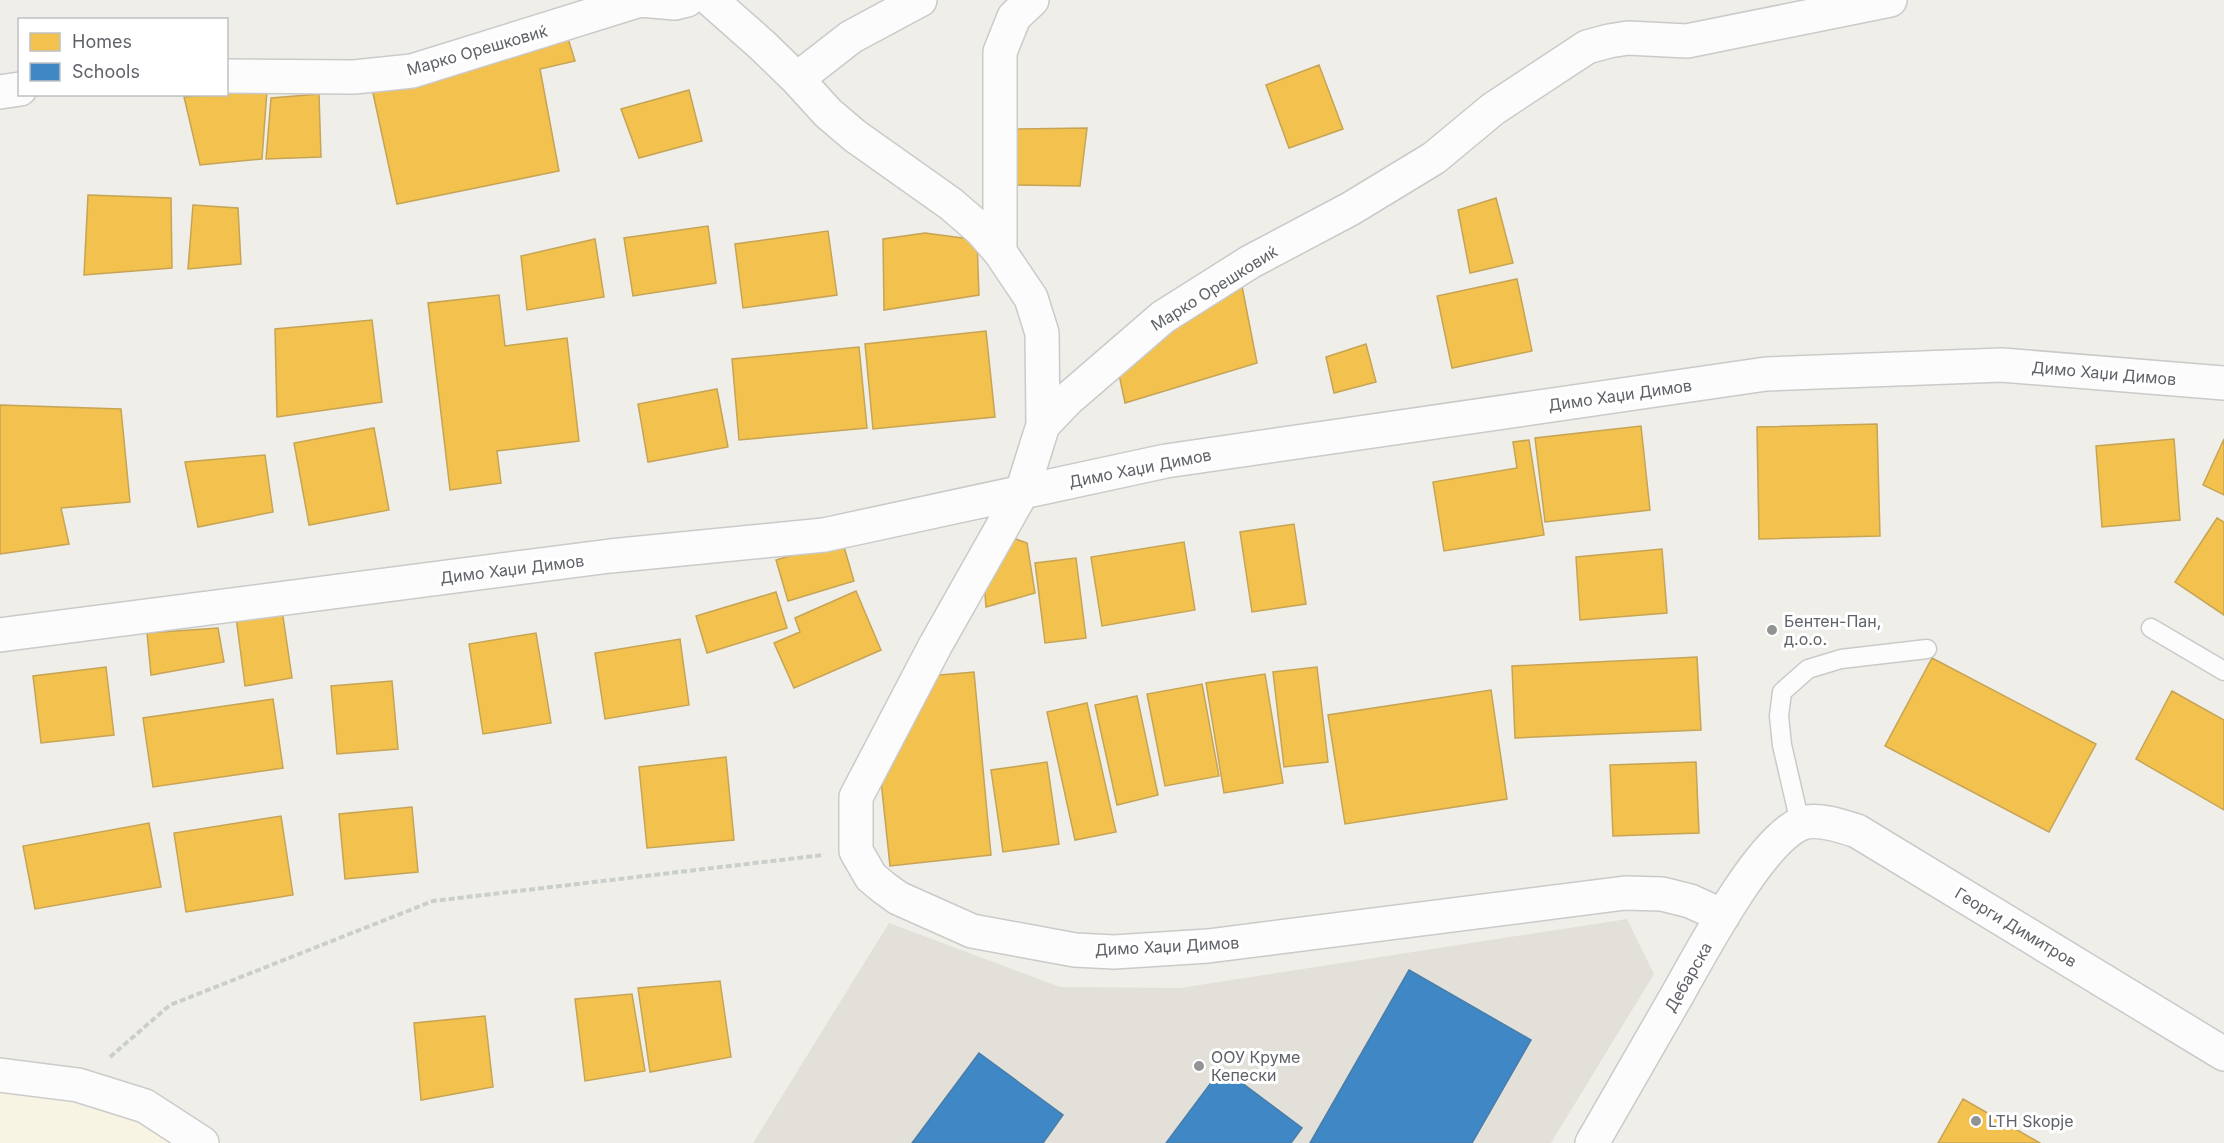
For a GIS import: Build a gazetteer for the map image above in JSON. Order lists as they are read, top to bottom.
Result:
{
  "streets": {
    "street": [
      "Марко Орешковиќ",
      "Димо Хаџи Димов",
      "Георги Димитров",
      "Дебарска"
    ]
  },
  "crossings": [
    ["Димо Хаџи Димов", "Дебарска"],
    ["Георги Димитров", "Дебарска"]
  ],
  "places": ["Бентен-Пан, д.о.о.", "ООУ Круме Кепески", "LTH Skopje"],
  "legend": ["Homes", "Schools"]
}
